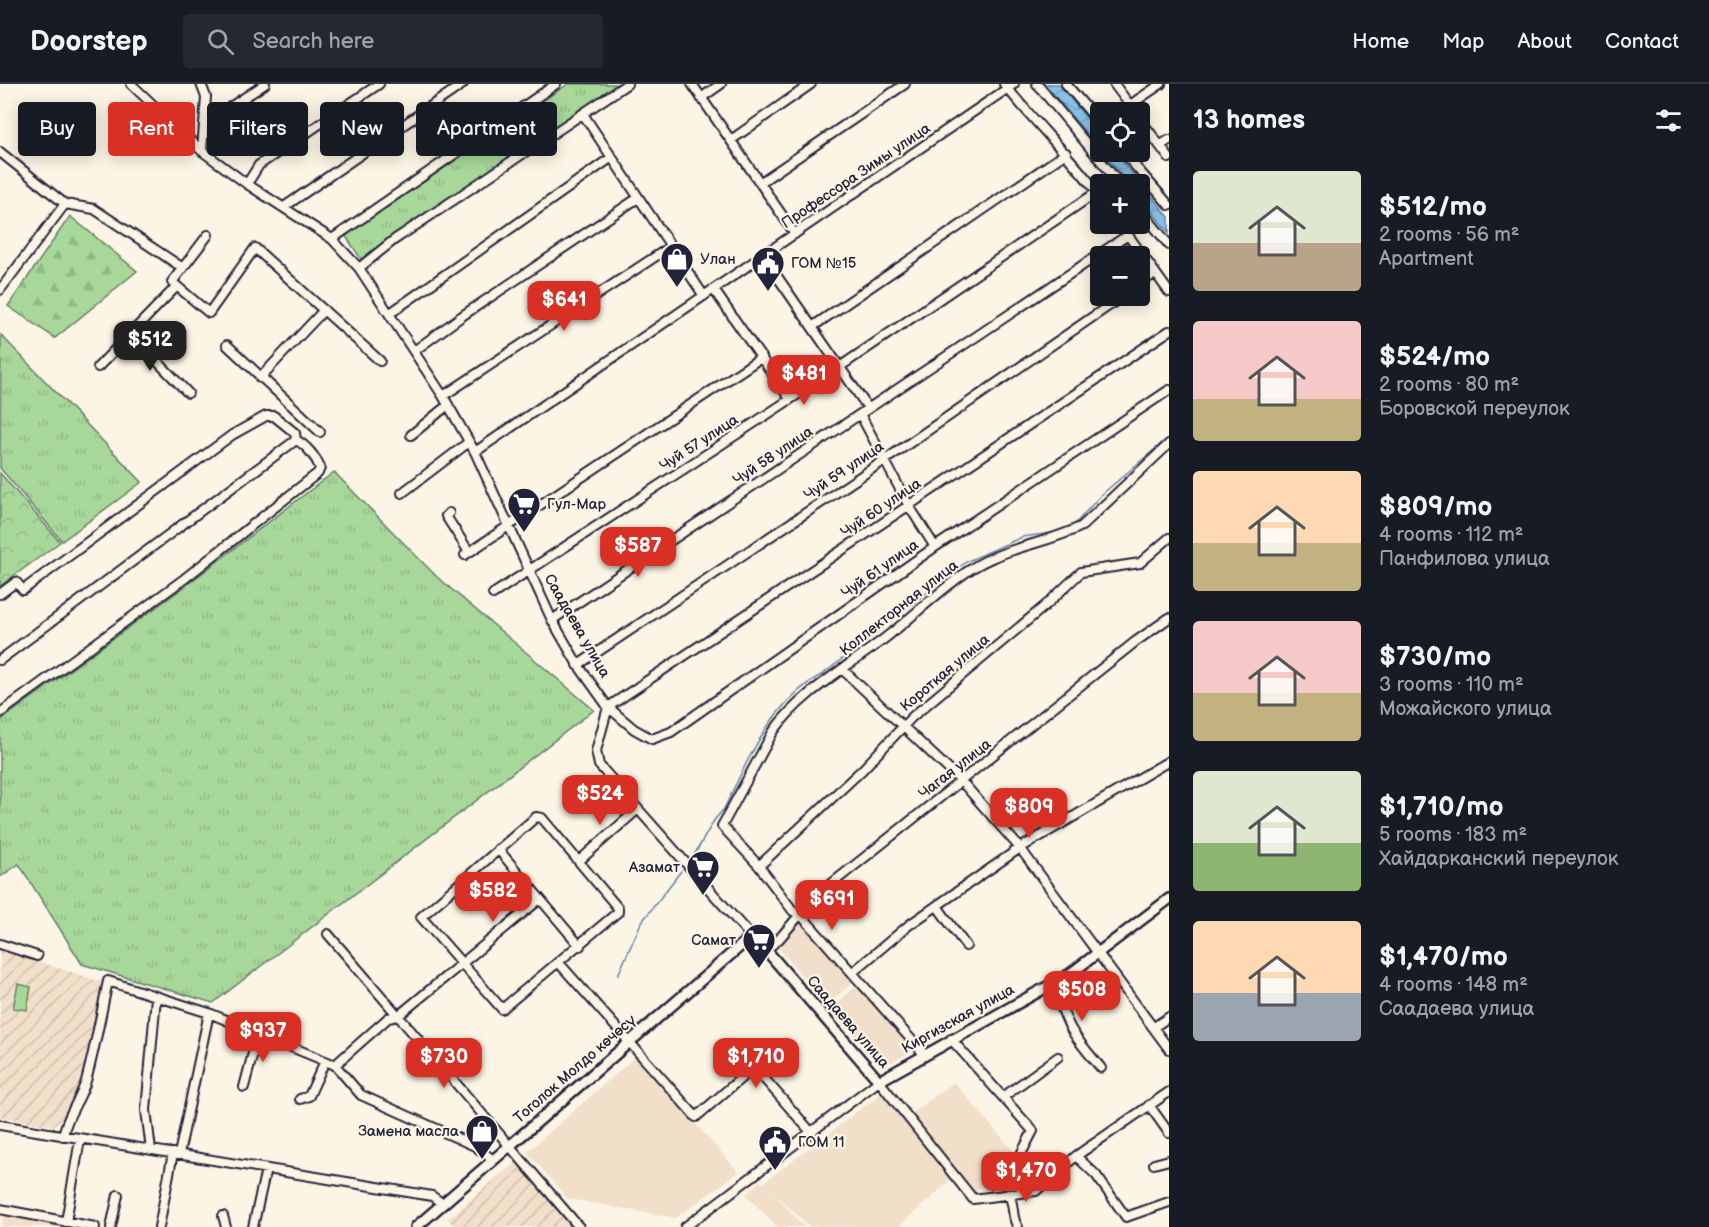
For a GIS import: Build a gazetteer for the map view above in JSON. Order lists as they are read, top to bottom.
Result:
{
  "streets": {
    "main road": ["Саадаева улица", "Киргизская улица", "Тоголок Молдо көчөсү"],
    "street": [
      "Профессора Зимы улица",
      "Чуй 57 улица",
      "Чуй 58 улица",
      "Чуй 59 улица",
      "Чуй 60 улица",
      "Чуй 61 улица",
      "Коллекторная улица",
      "Короткая улица",
      "Чагая улица"
    ]
  },
  "crossings": [
    ["Профессора Зимы улица", "Саадаева улица"],
    ["Чуй 57 улица", "Саадаева улица"],
    ["Чуй 58 улица", "Саадаева улица"],
    ["Чуй 59 улица", "Саадаева улица"],
    ["Чуй 60 улица", "Чуй 61 улица"],
    ["Чуй 60 улица", "Саадаева улица"],
    ["Чуй 61 улица", "Саадаева улица"],
    ["Коллекторная улица", "Короткая улица"],
    ["Саадаева улица", "Чагая улица"],
    ["Саадаева улица", "Киргизская улица"],
    ["Саадаева улица", "Тоголок Молдо көчөсү"]
  ],
  "places": {
    "shop": ["Улан", "Замена масла"],
    "public building": ["ГОМ №15", "ГОМ 11"],
    "supermarket": ["Гул-Мар", "Азамат", "Самат"]
  },
  "page": {
    "header": "Doorstep",
    "search": "Search here",
    "nav": [
      "Home",
      "Map",
      "About",
      "Contact"
    ],
    "heading": "13 homes",
    "map_buttons": ["+", "−"],
    "chip": [
      "Buy",
      "Rent",
      "Filters",
      "New",
      "Apartment"
    ],
    "list": [
      {
        "name": "$512/mo",
        "note": "2 rooms · 56 m² · Apartment"
      },
      {
        "name": "$524/mo",
        "note": "2 rooms · 80 m² · Боровской переулок"
      },
      {
        "name": "$809/mo",
        "note": "4 rooms · 112 m² · Панфилова улица"
      },
      {
        "name": "$730/mo",
        "note": "3 rooms · 110 m² · Можайского улица"
      },
      {
        "name": "$1,710/mo",
        "note": "5 rooms · 183 m² · Хайдарканский переулок"
      },
      {
        "name": "$1,470/mo",
        "note": "4 rooms · 148 m² · Саадаева улица"
      }
    ],
    "price": [
      "$641",
      "$512",
      "$481",
      "$587",
      "$524",
      "$809",
      "$582",
      "$691",
      "$508",
      "$937",
      "$730",
      "$1,710",
      "$1,470"
    ]
  }
}
